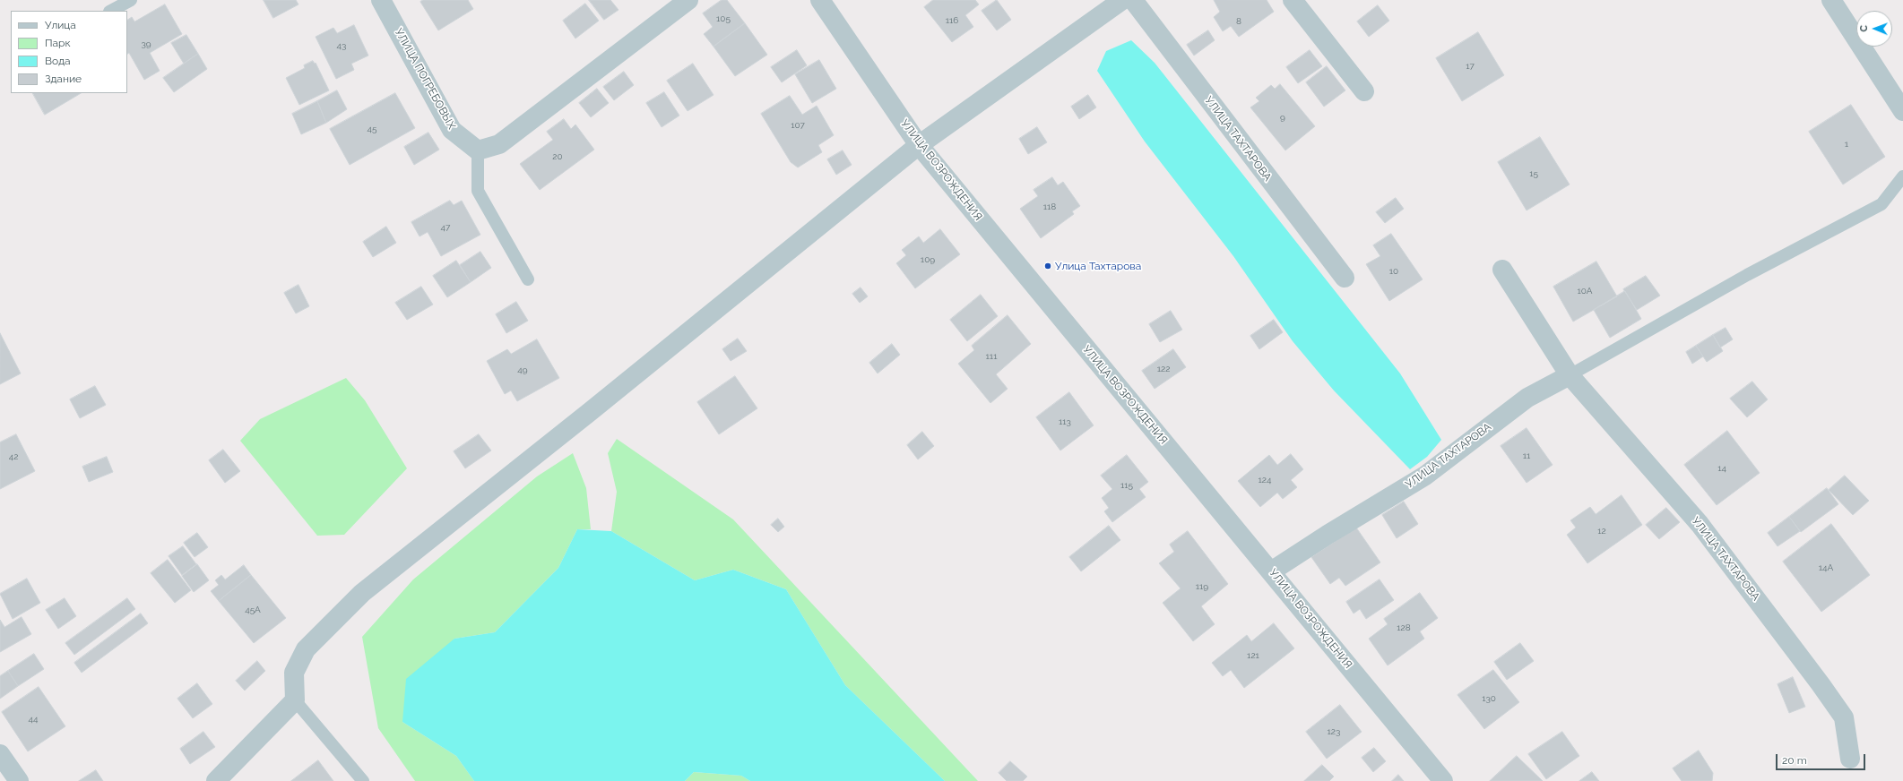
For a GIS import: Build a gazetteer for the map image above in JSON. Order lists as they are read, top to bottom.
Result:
{
  "streets": {
    "street": ["УЛИЦА ПОГРЕБОВЫХ", "УЛИЦА ТАХТАРОВА", "УЛИЦА ВОЗРОЖДЕНИЯ"]
  },
  "crossings": [
    ["УЛИЦА ТАХТАРОВА", "УЛИЦА ВОЗРОЖДЕНИЯ"]
  ],
  "places": ["Улица Тахтарова"],
  "house_numbers": [
    "105",
    "116",
    "8",
    "39",
    "43",
    "17",
    "9",
    "107",
    "45",
    "1",
    "20",
    "15",
    "118",
    "47",
    "109",
    "10",
    "10А",
    "111",
    "122",
    "49",
    "113",
    "11",
    "42",
    "14",
    "124",
    "115",
    "12",
    "14А",
    "119",
    "45А",
    "128",
    "121",
    "130",
    "44",
    "123"
  ],
  "legend": [
    "Улица",
    "Парк",
    "Вода",
    "Здание"
  ],
  "scale_bar": "20 m",
  "north": "left"
}
